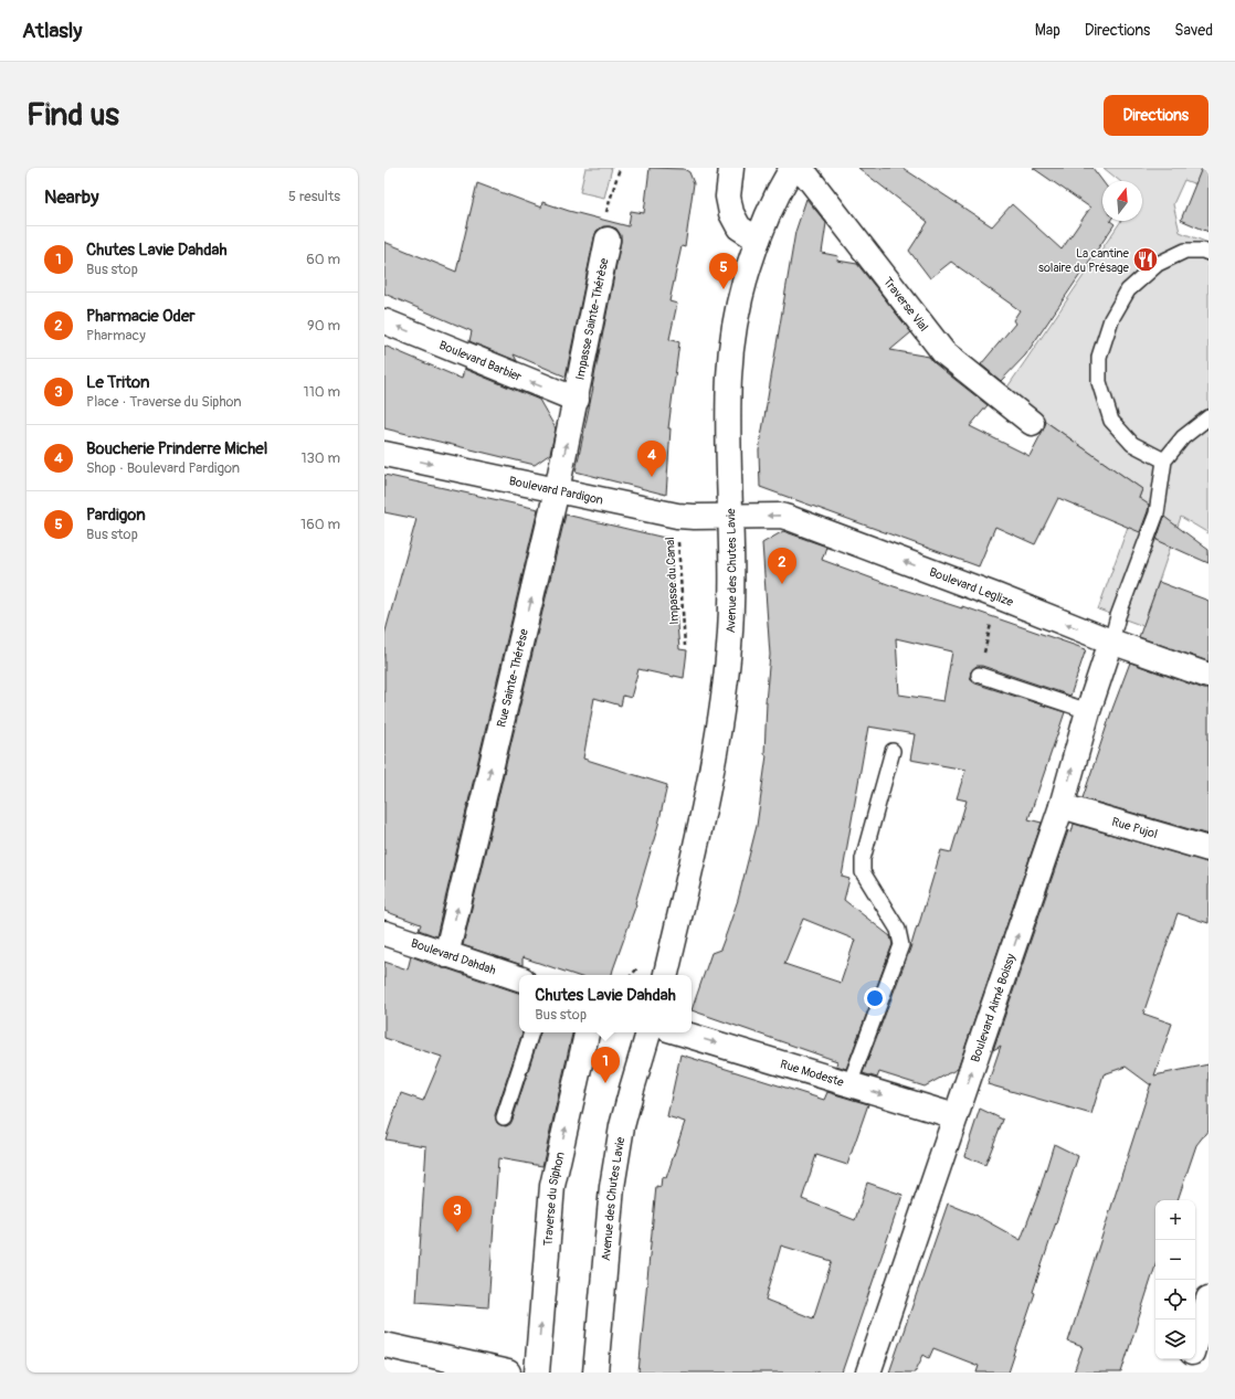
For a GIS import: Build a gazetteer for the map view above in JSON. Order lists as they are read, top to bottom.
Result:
{
  "streets": {
    "street": [
      "Traverse Vial",
      "Impasse Sainte-Thérèse",
      "Boulevard Barbier",
      "Boulevard Pardigon",
      "Avenue des Chutes Lavie",
      "Boulevard Leglize",
      "Rue Sainte-Thérèse",
      "Rue Pujol",
      "Boulevard Dahdah",
      "Boulevard Aimé Boissy",
      "Rue Modeste",
      "Traverse du Siphon"
    ],
    "path": ["Impasse du Canal"]
  },
  "crossings": [
    ["Impasse Sainte-Thérèse", "Boulevard Barbier"],
    ["Impasse Sainte-Thérèse", "Rue Sainte-Thérèse"],
    ["Boulevard Barbier", "Rue Sainte-Thérèse"],
    ["Boulevard Pardigon", "Avenue des Chutes Lavie"],
    ["Boulevard Pardigon", "Impasse du Canal"],
    ["Boulevard Pardigon", "Boulevard Leglize"],
    ["Boulevard Pardigon", "Rue Sainte-Thérèse"],
    ["Avenue des Chutes Lavie", "Boulevard Leglize"],
    ["Boulevard Leglize", "Boulevard Aimé Boissy"],
    ["Rue Sainte-Thérèse", "Boulevard Dahdah"],
    ["Rue Pujol", "Boulevard Aimé Boissy"],
    ["Boulevard Aimé Boissy", "Rue Modeste"]
  ],
  "one_way": [
    "Boulevard Barbier",
    "Boulevard Pardigon",
    "Boulevard Leglize",
    "Rue Sainte-Thérèse",
    "Boulevard Aimé Boissy",
    "Rue Modeste",
    "Traverse du Siphon"
  ],
  "places": {
    "restaurant": ["La cantine solaire du Présage"]
  },
  "north": "top",
  "page": {
    "header": "Atlasly",
    "nav": ["Map", "Directions", "Saved"],
    "buttons": "Directions",
    "title": "Find us",
    "heading": ["Nearby", "5 results"],
    "list": [
      {
        "mark": "1",
        "name": "Chutes Lavie Dahdah",
        "note": "Bus stop",
        "value": "60 m"
      },
      {
        "mark": "2",
        "name": "Pharmacie Oder",
        "note": "Pharmacy",
        "value": "90 m"
      },
      {
        "mark": "3",
        "name": "Le Triton",
        "note": "Place · Traverse du Siphon",
        "value": "110 m"
      },
      {
        "mark": "4",
        "name": "Boucherie Prinderre Michel",
        "note": "Shop · Boulevard Pardigon",
        "value": "130 m"
      },
      {
        "mark": "5",
        "name": "Pardigon",
        "note": "Bus stop",
        "value": "160 m"
      }
    ],
    "pins": [
      "5",
      "4",
      "2",
      "1",
      "3"
    ],
    "popup": ["Chutes Lavie Dahdah", "Bus stop"],
    "map_buttons": ["+", "−"]
  }
}
